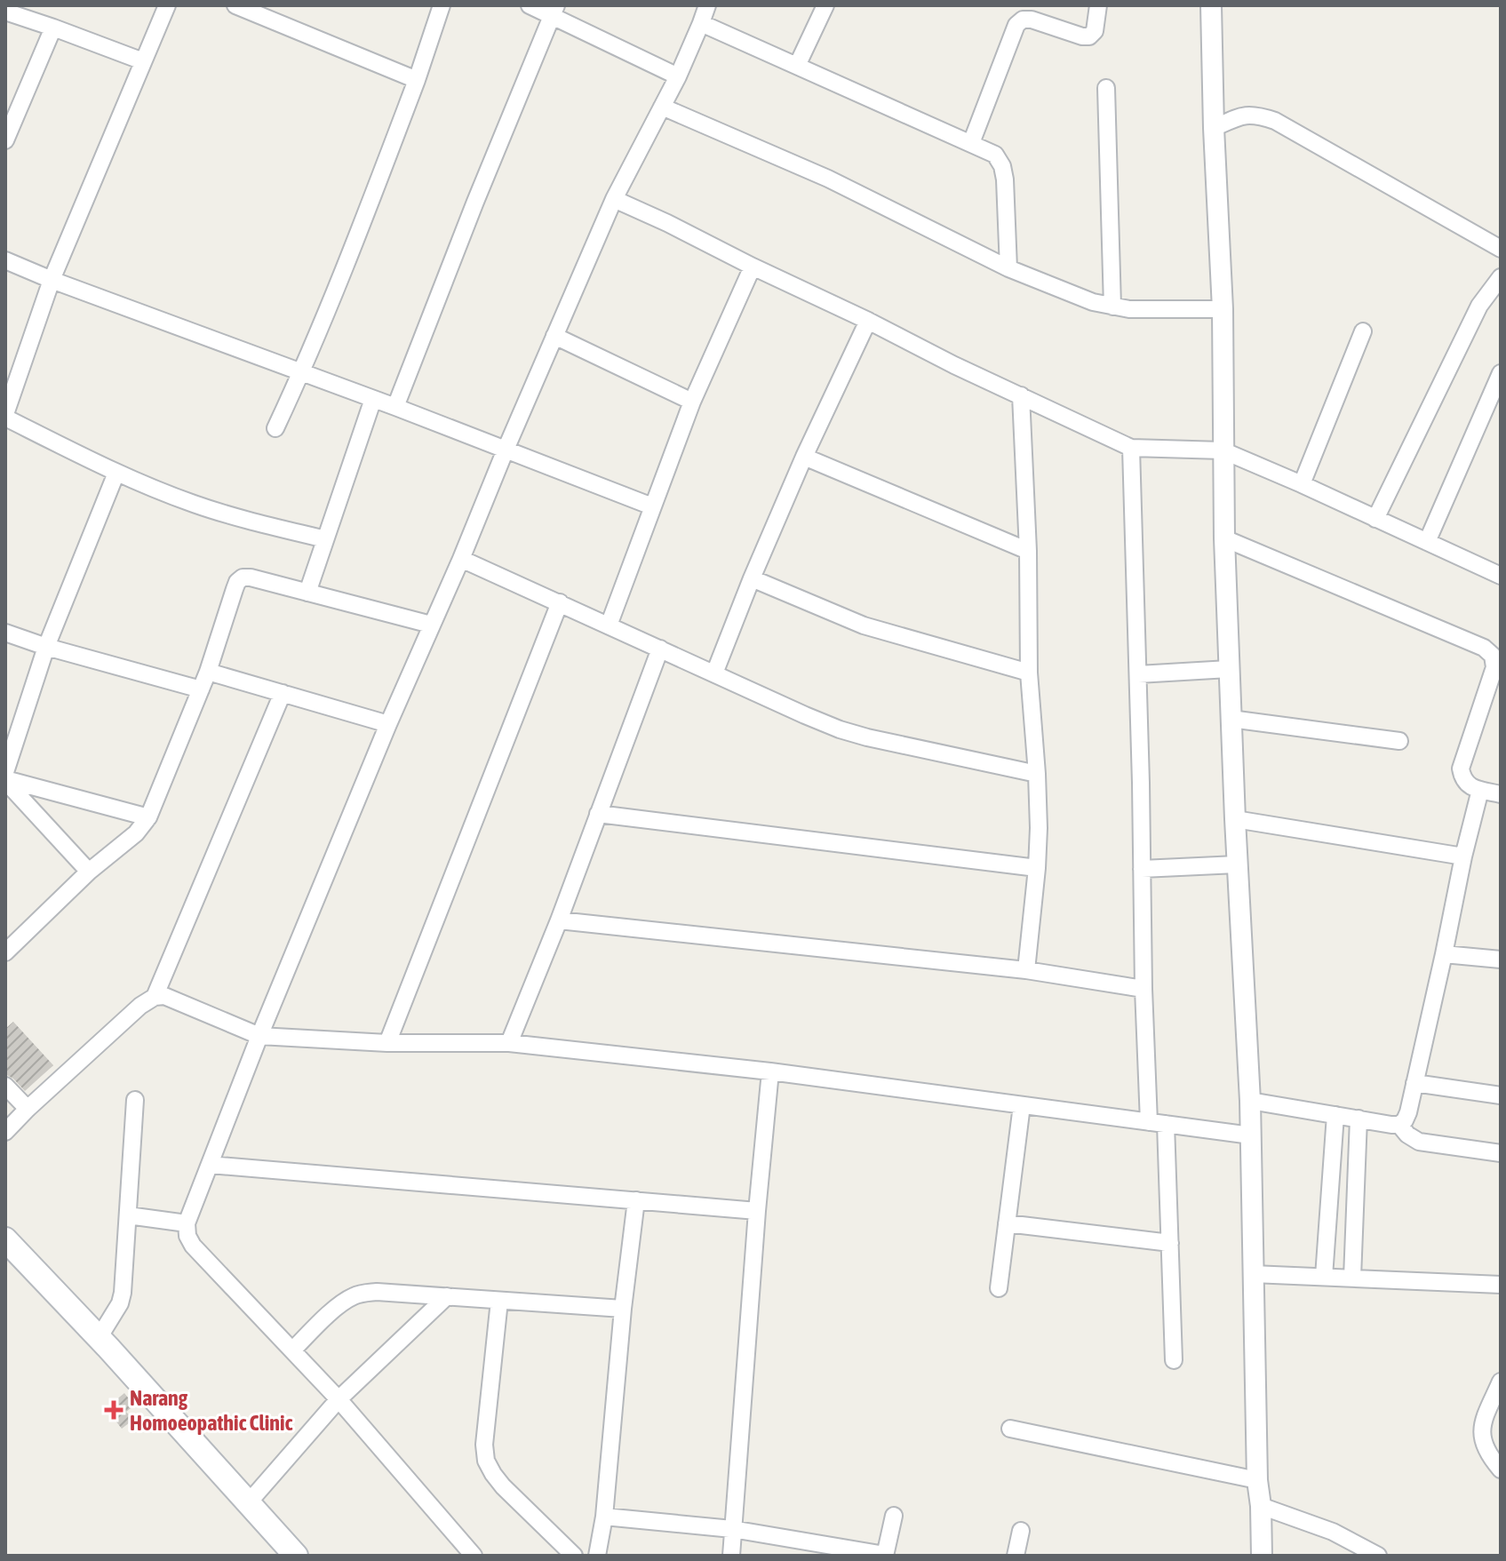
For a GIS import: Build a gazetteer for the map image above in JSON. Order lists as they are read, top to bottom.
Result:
{
  "places": {
    "health": ["Narang Homoeopathic Clinic"]
  }
}
